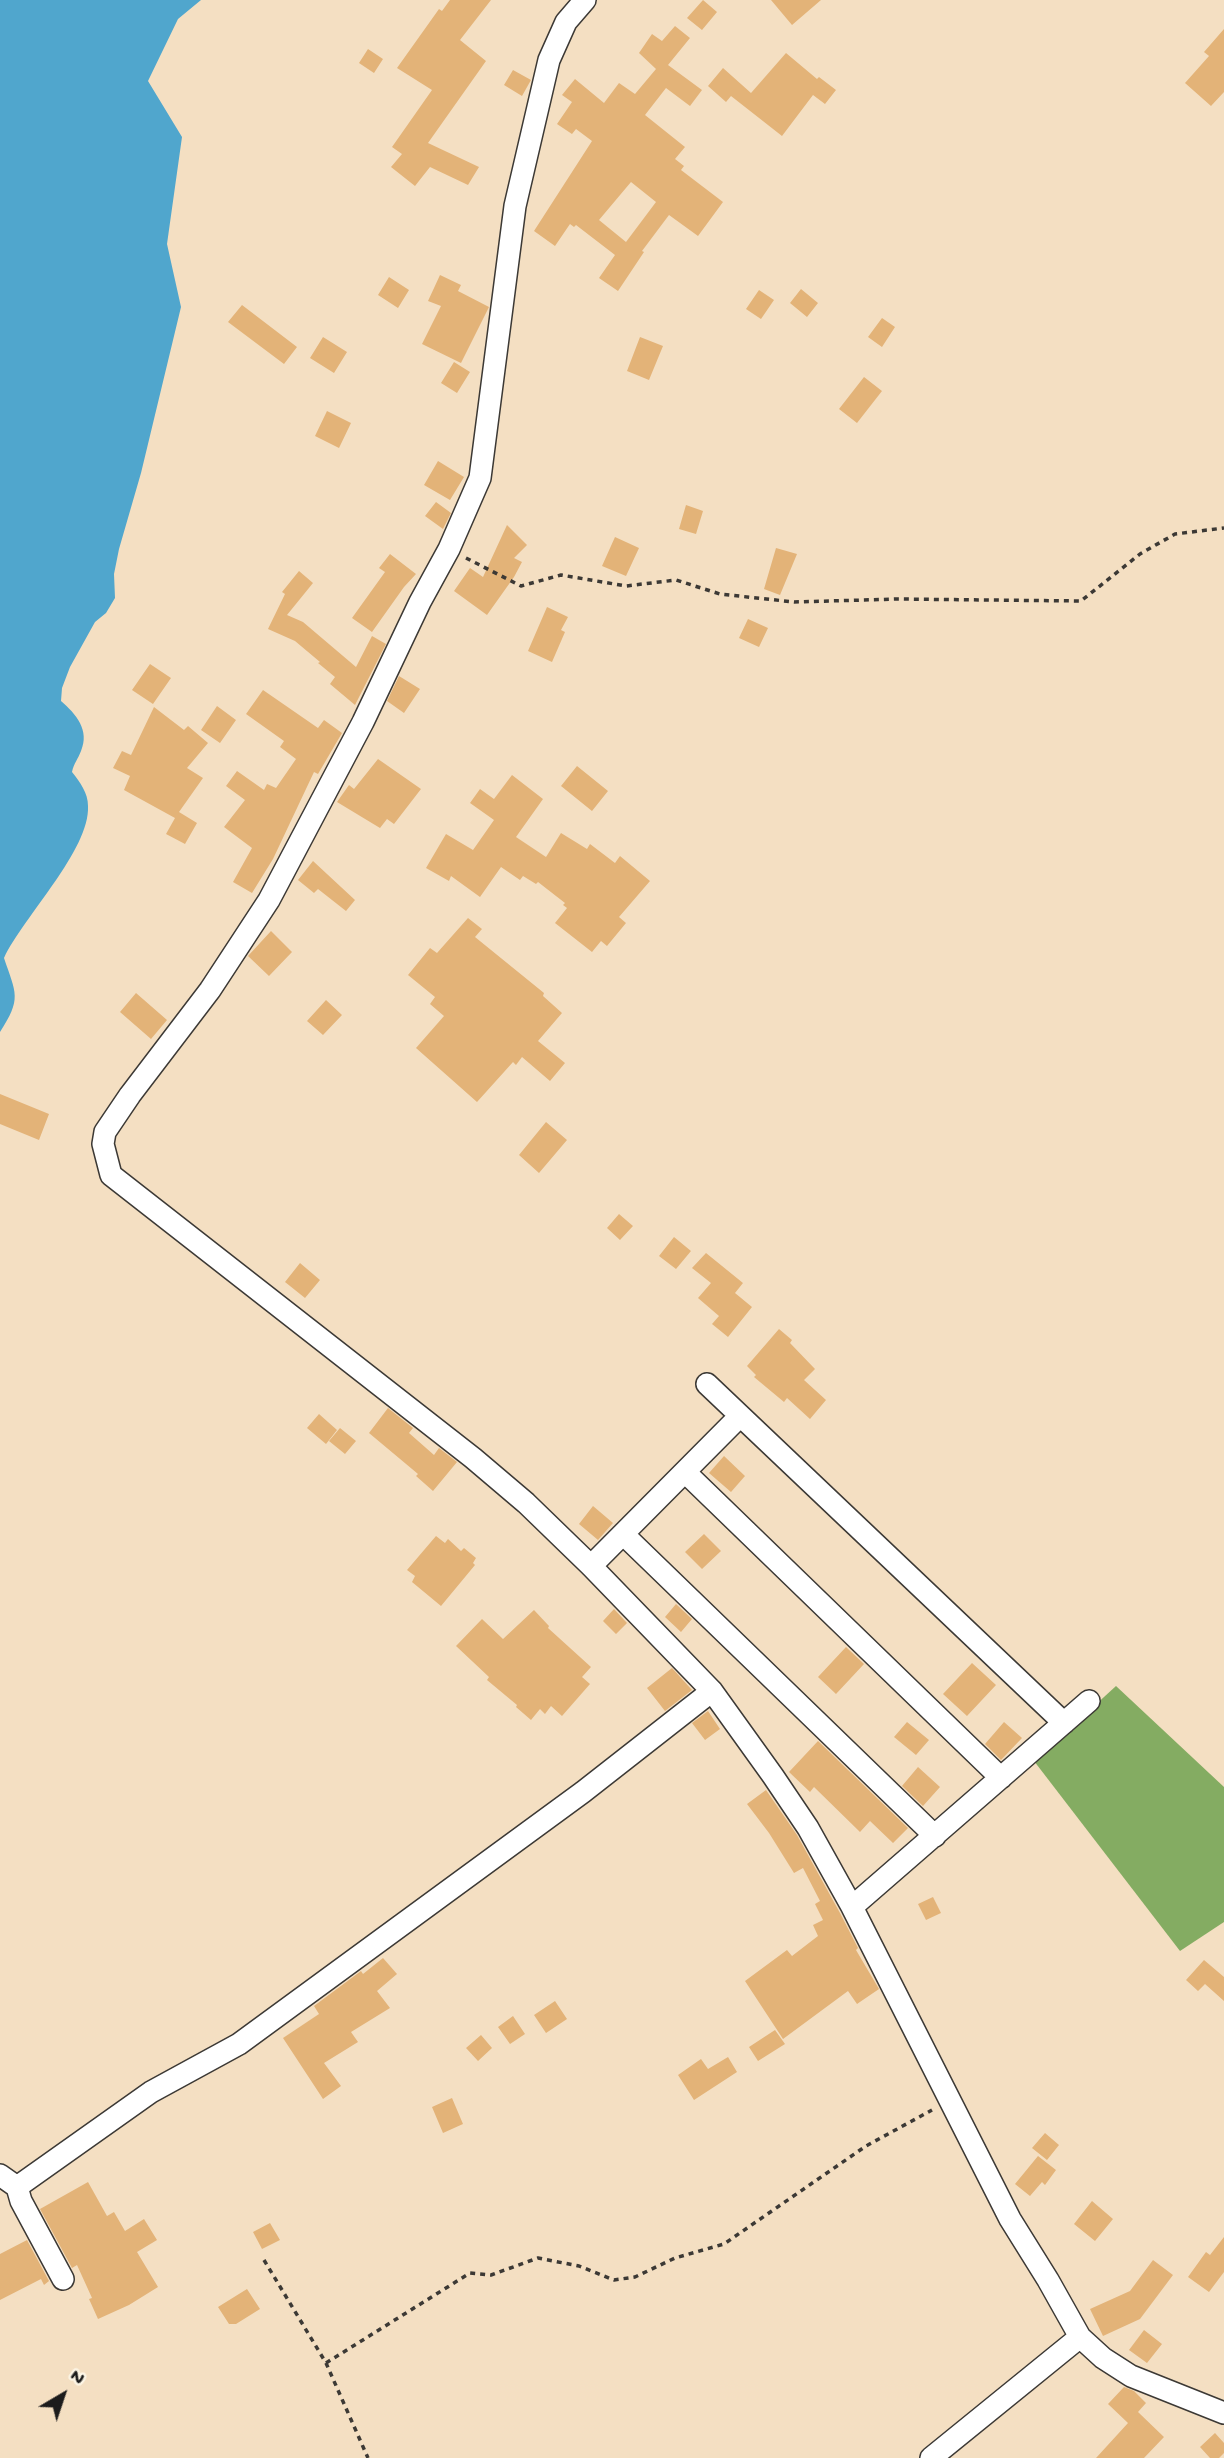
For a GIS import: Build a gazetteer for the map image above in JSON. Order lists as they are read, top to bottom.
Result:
{
  "north": "top right"
}
